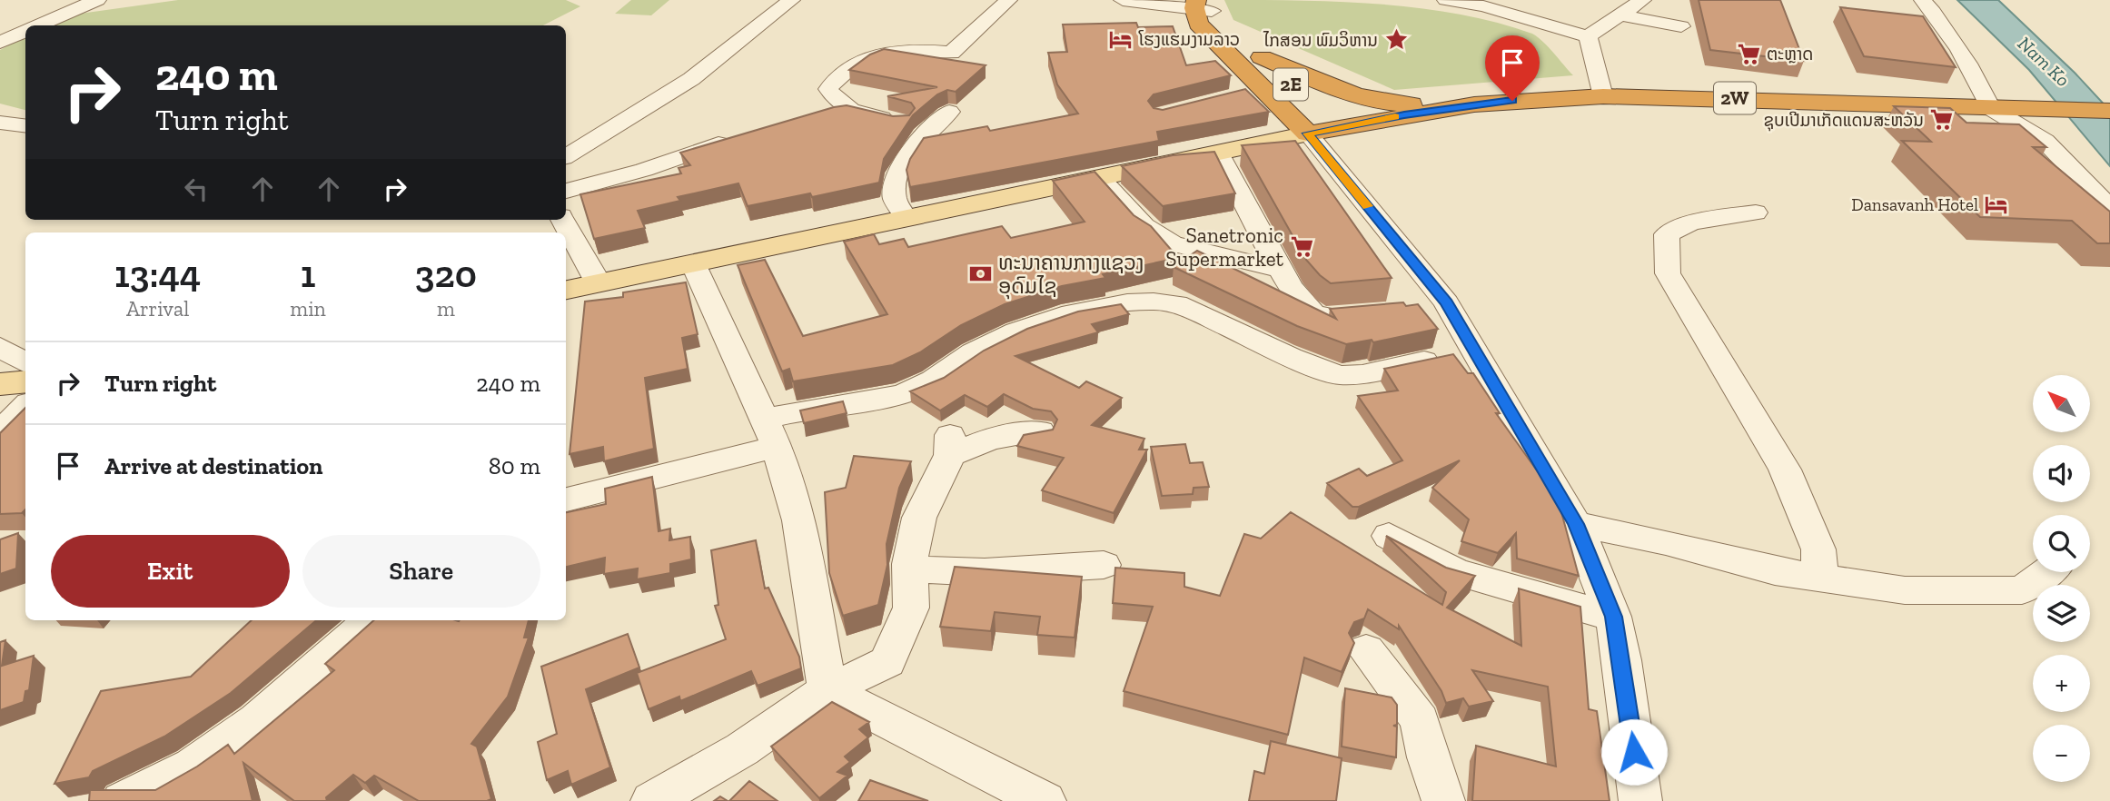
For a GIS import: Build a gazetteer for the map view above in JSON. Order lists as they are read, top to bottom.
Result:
{
  "streets": {
    "highway": ["2E", "2W"]
  },
  "crossings": [
    ["2E", "2W"]
  ],
  "water": ["Nam Ko"],
  "places": {
    "hotel": ["ໂຮງແຮມງາມລາວ", "Dansavanh Hotel"],
    "place": ["ໄກສອນ ພົມວິຫານ"],
    "supermarket": ["ຕະຫຼາດ", "ຊຸບເປີມາເກັດແດນສະຫວັນ", "Sanetronic Supermarket"],
    "bank": ["ທະນາຄານກາງແຊວງ ອຸດົມໄຊ"]
  },
  "north": "top left",
  "page": {
    "turn": ["240 m", "Turn right"],
    "eta": [
      "13:44",
      "Arrival",
      "1",
      "min",
      "320",
      "m"
    ],
    "list": [
      {
        "name": "Turn right",
        "value": "240 m"
      },
      {
        "name": "Arrive at destination",
        "value": "80 m"
      }
    ],
    "map_buttons": ["+", "−"],
    "buttons": ["Exit", "Share"]
  }
}
